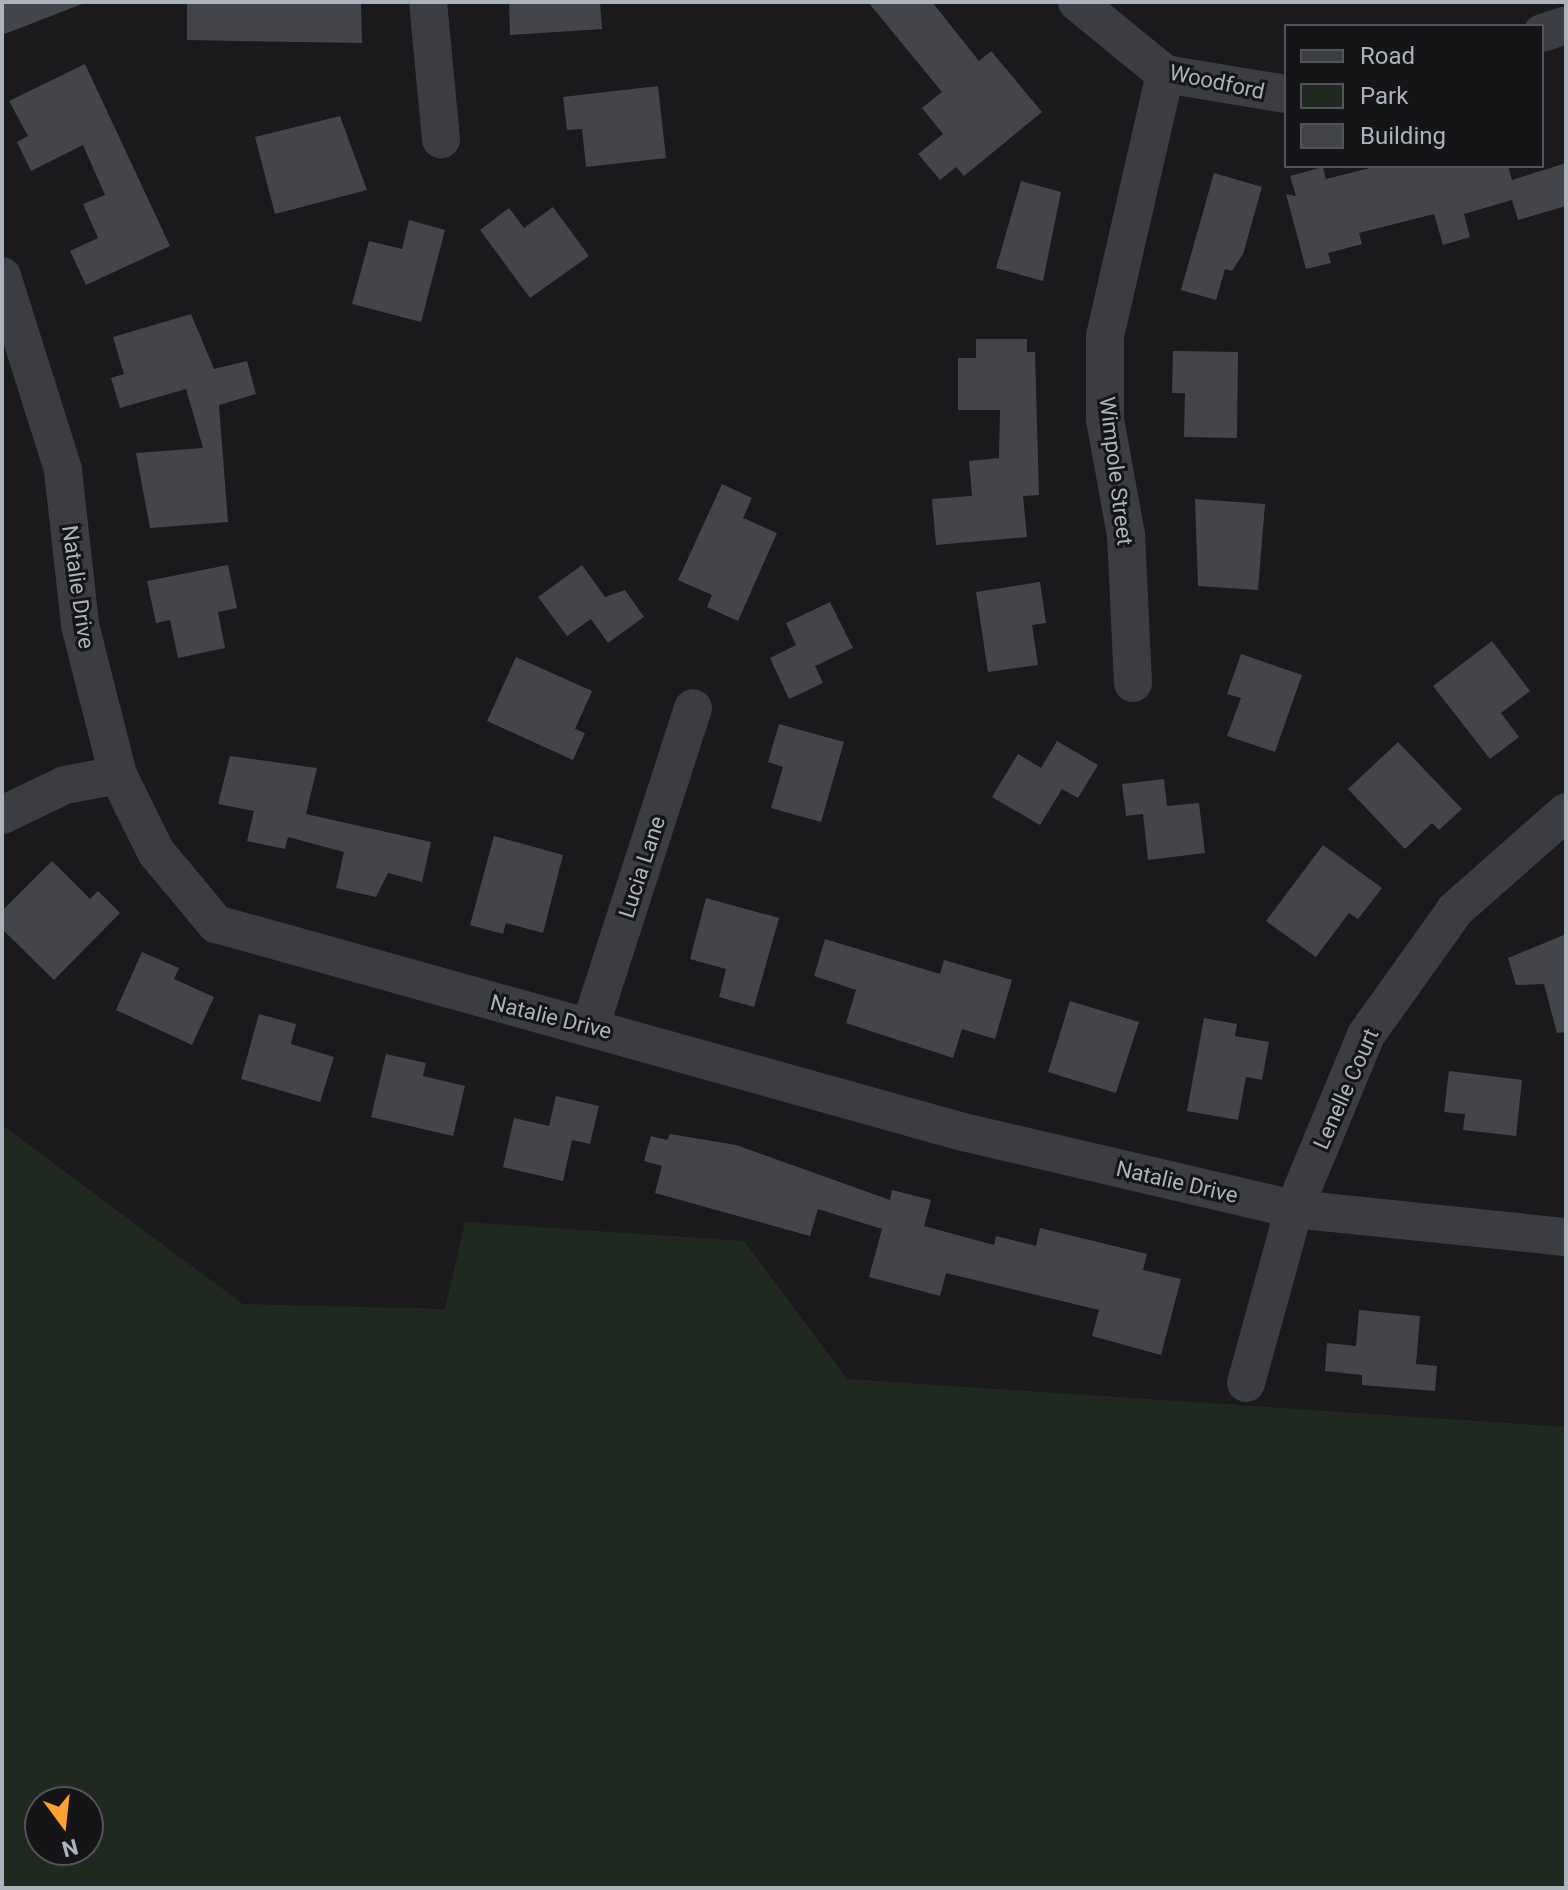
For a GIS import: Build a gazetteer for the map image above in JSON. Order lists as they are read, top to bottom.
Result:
{
  "streets": {
    "street": [
      "Woodford",
      "Wimpole Street",
      "Natalie Drive",
      "Lucia Lane",
      "Lenelle Court"
    ]
  },
  "crossings": [
    ["Woodford", "Wimpole Street"],
    ["Natalie Drive", "Lucia Lane"],
    ["Natalie Drive", "Lenelle Court"]
  ],
  "legend": ["Road", "Park", "Building"],
  "north": "bottom"
}
